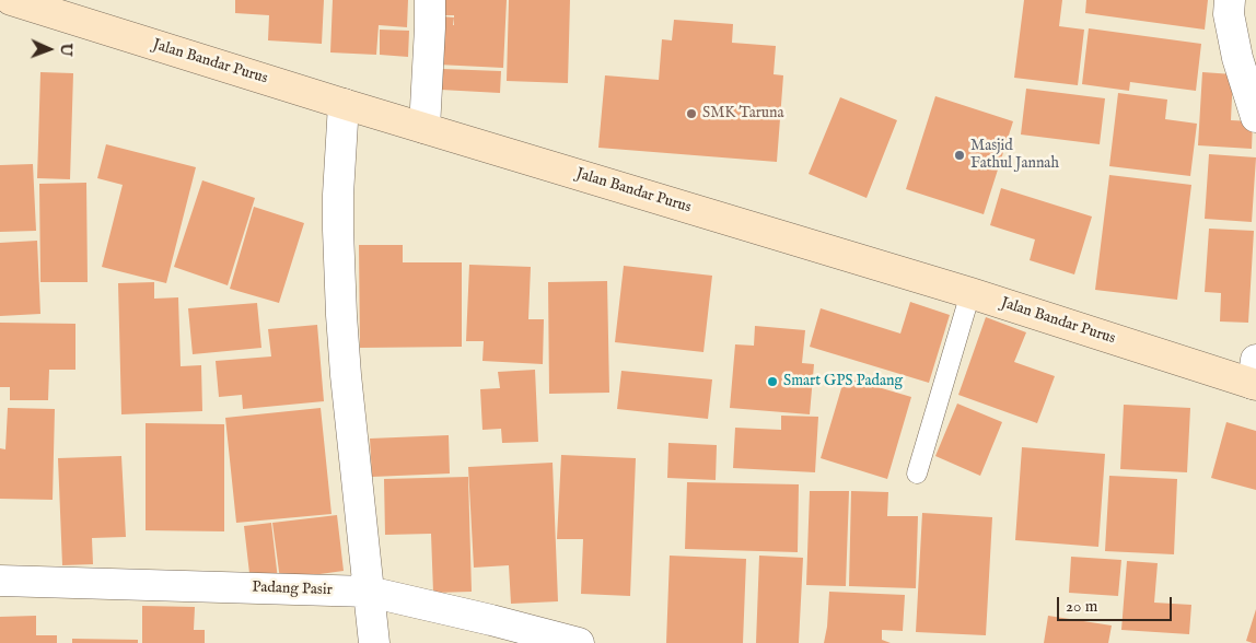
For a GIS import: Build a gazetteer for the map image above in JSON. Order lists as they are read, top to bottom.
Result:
{
  "streets": {
    "street": ["Jalan Bandar Purus", "Padang Pasir"]
  },
  "places": ["SMK Taruna", "Masjid Fathul Jannah", "Smart GPS Padang"],
  "scale_bar": "20 m",
  "north": "right"
}
